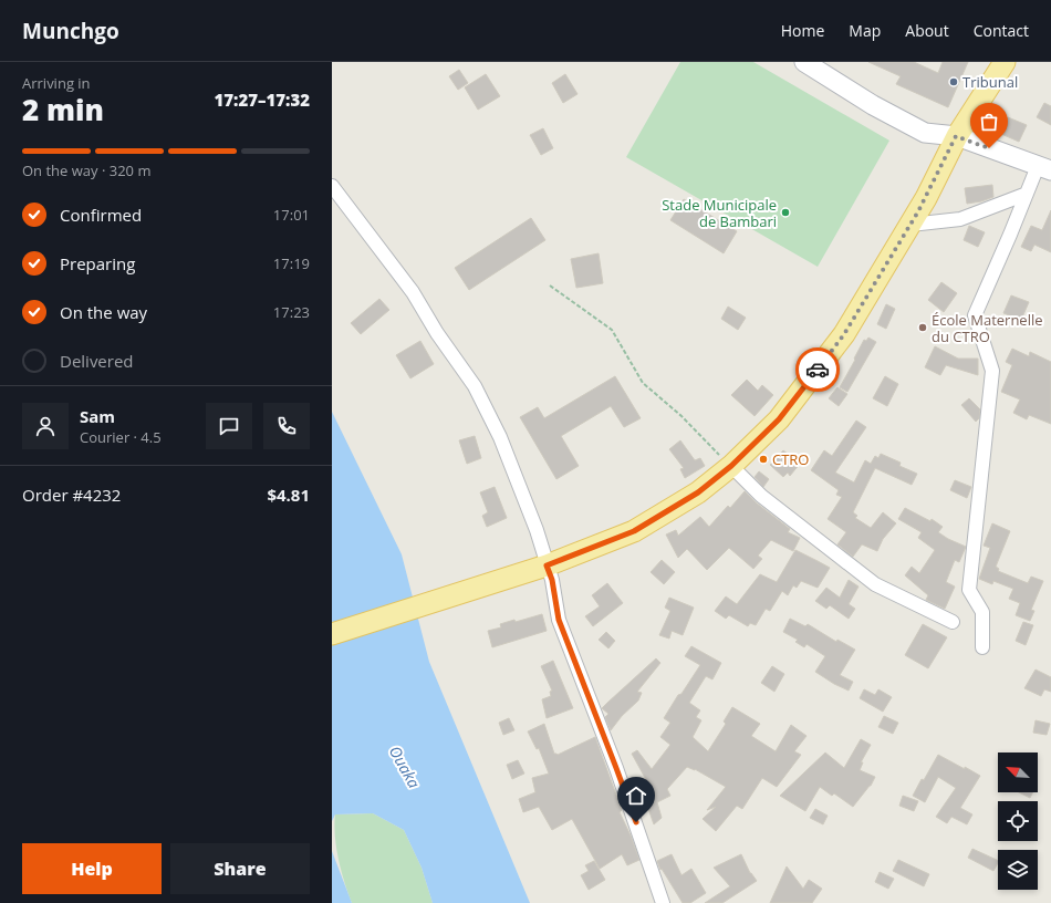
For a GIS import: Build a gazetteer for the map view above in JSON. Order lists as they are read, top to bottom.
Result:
{
  "water": ["Ouaka"],
  "places": [
    "Tribunal",
    "Stade Municipale de Bambari",
    "École Maternelle du CTRO",
    "CTRO"
  ],
  "north": "top left",
  "page": {
    "header": "Munchgo",
    "nav": [
      "Home",
      "Map",
      "About",
      "Contact"
    ],
    "heading": ["2 min", "Arriving in", "17:27–17:32"],
    "panel": [
      "Sam",
      "Courier · 4.5",
      "Order #4232",
      "$4.81"
    ],
    "bar": "On the way · 320 m",
    "list": [
      ["Confirmed", "17:01"],
      ["Preparing", "17:19"],
      ["On the way", "17:23"],
      "Delivered"
    ],
    "buttons": ["Help", "Share"]
  }
}
